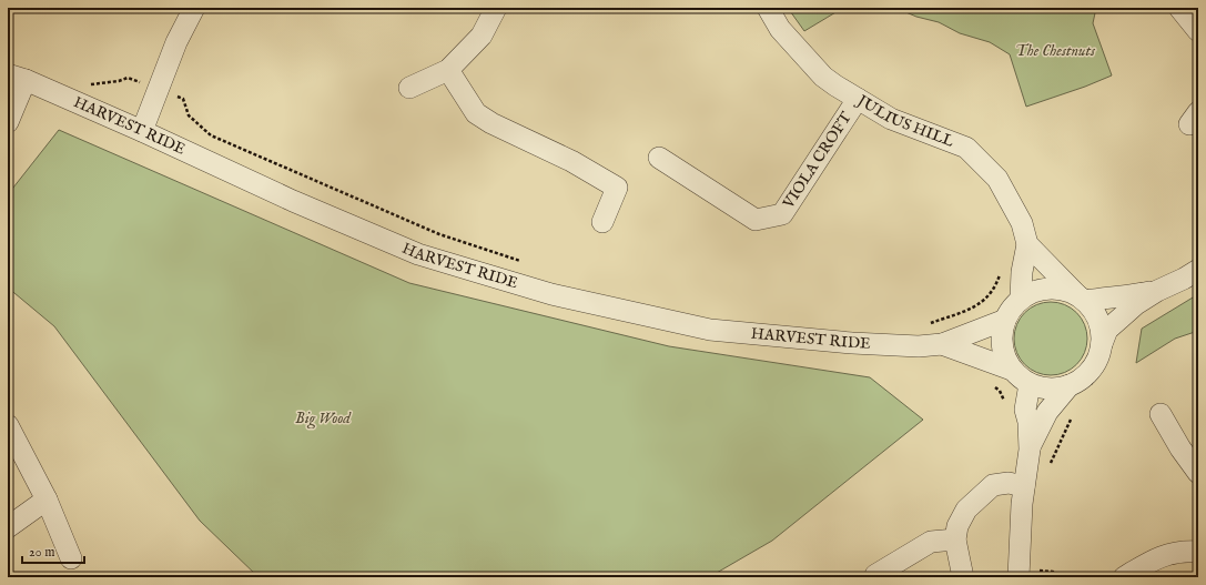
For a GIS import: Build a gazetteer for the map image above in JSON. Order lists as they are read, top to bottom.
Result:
{
  "streets": {
    "street": ["JULIUS HILL", "HARVEST RIDE", "VIOLA CROFT"]
  },
  "crossings": [
    ["JULIUS HILL", "HARVEST RIDE"],
    ["JULIUS HILL", "VIOLA CROFT"]
  ],
  "parks": ["The Chestnuts", "Big Wood"],
  "scale_bar": "20 m"
}
